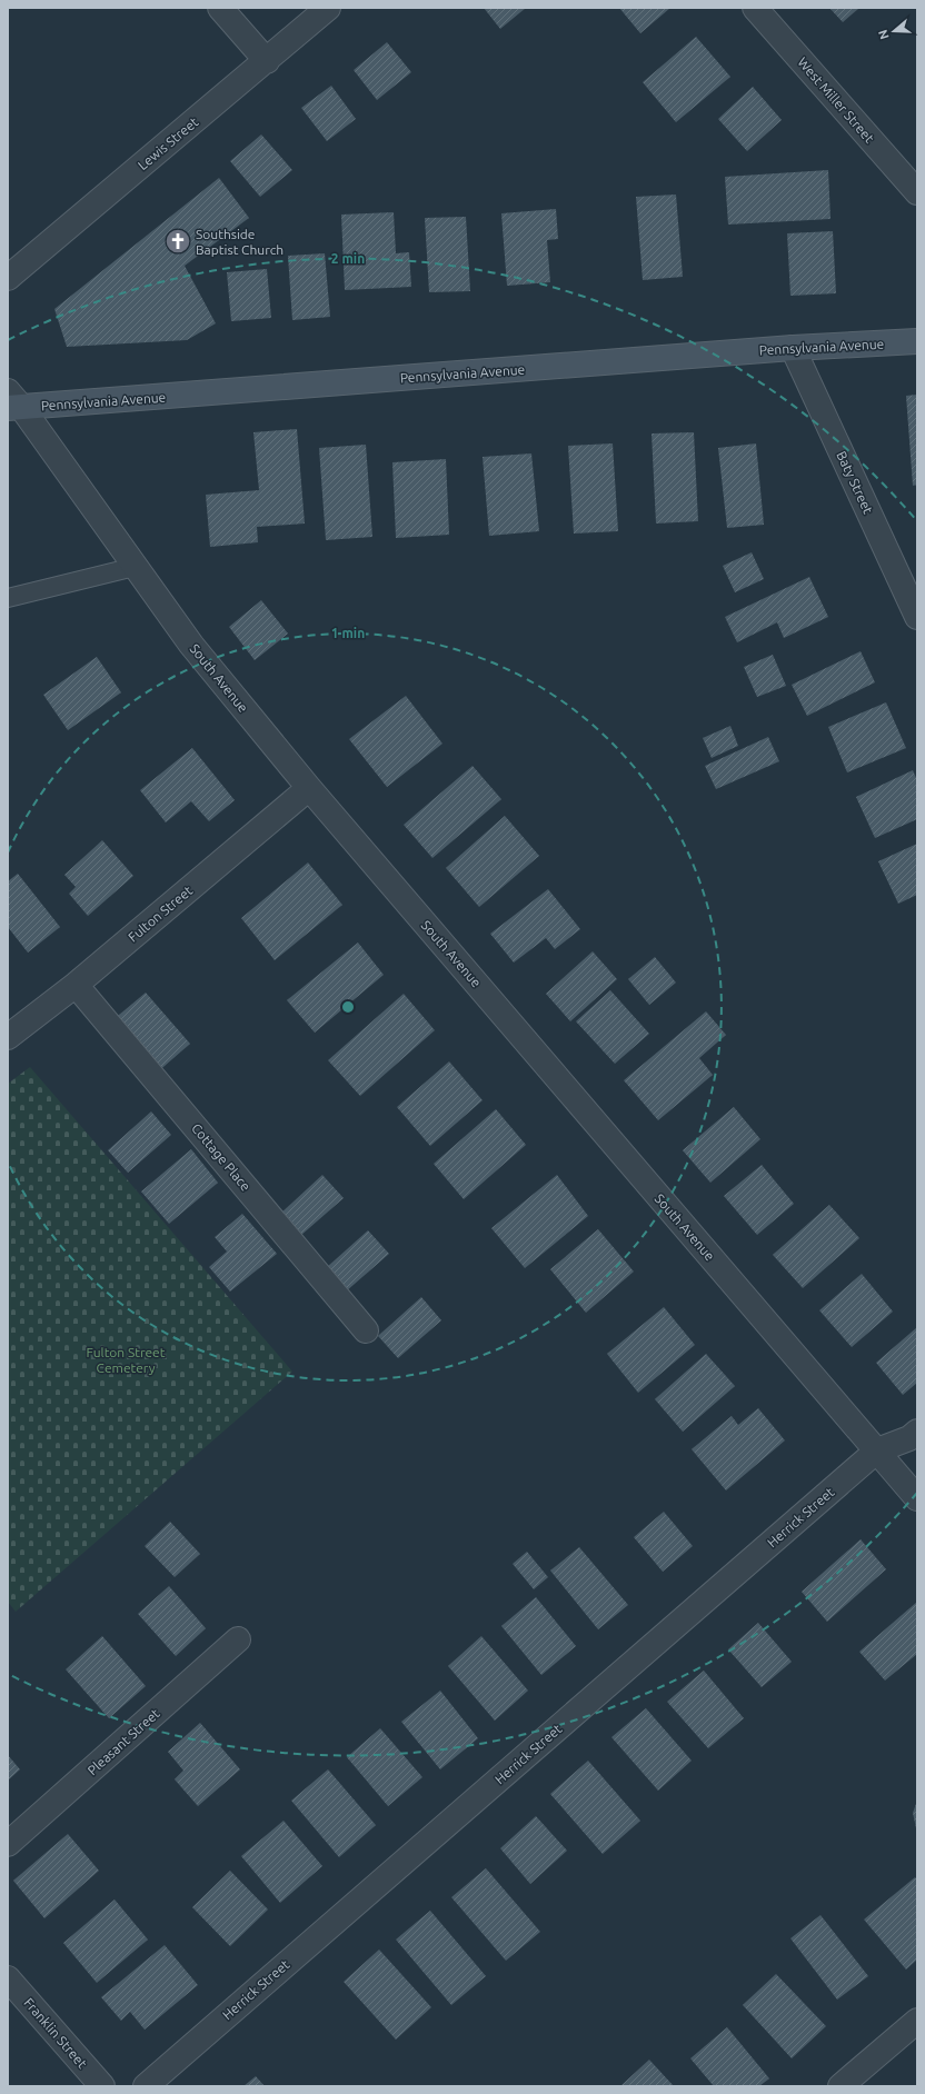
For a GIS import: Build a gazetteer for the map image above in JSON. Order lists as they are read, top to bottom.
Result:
{
  "streets": {
    "main road": ["Pennsylvania Avenue"],
    "street": [
      "West Miller Street",
      "Lewis Street",
      "Baty Street",
      "South Avenue",
      "Fulton Street",
      "Cottage Place",
      "Herrick Street",
      "Pleasant Street",
      "Franklin Street"
    ]
  },
  "crossings": [
    ["Pennsylvania Avenue", "Baty Street"],
    ["Pennsylvania Avenue", "South Avenue"],
    ["South Avenue", "Fulton Street"],
    ["South Avenue", "Herrick Street"],
    ["Fulton Street", "Cottage Place"]
  ],
  "parks": ["Fulton Street Cemetery"],
  "places": {
    "church": ["Southside Baptist Church"]
  },
  "north": "left",
  "rings": ["2 min", "1 min"]
}
